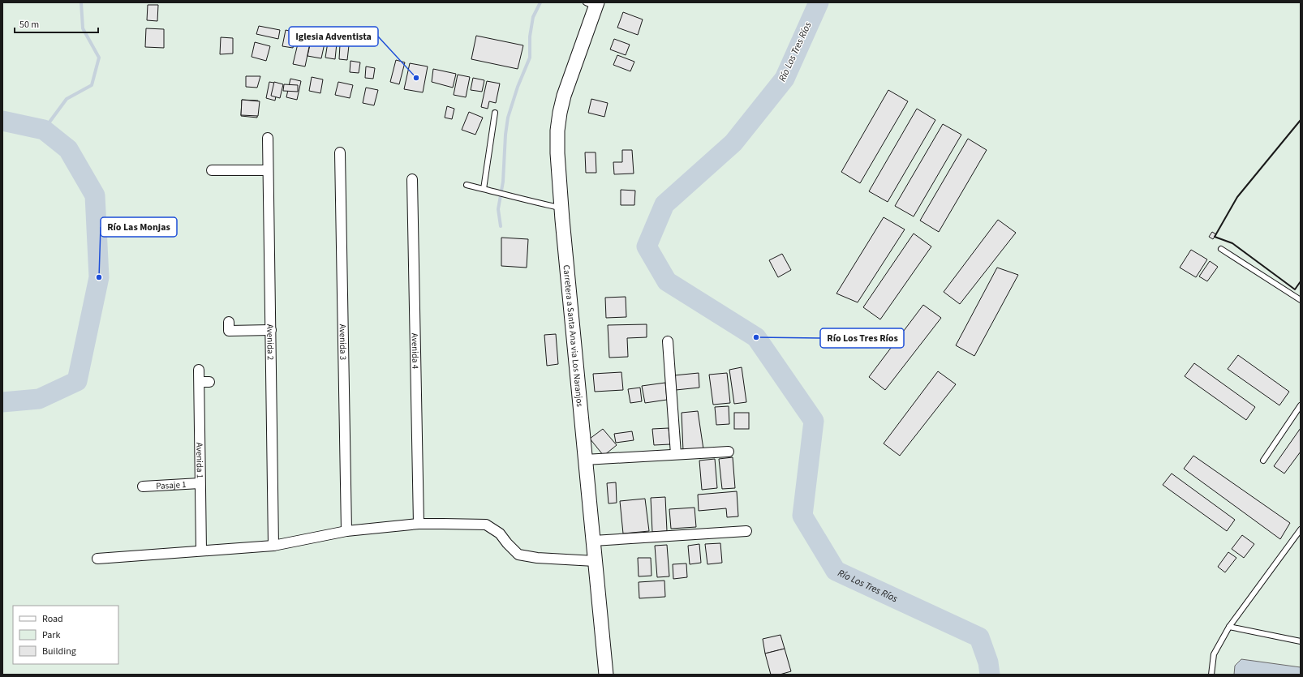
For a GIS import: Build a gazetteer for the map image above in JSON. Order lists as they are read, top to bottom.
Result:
{
  "streets": {
    "main road": ["Carretera a Santa Ana via Los Naranjos"],
    "street": [
      "Avenida 2",
      "Avenida 3",
      "Avenida 4",
      "Avenida 1",
      "Pasaje 1"
    ]
  },
  "crossings": [
    ["Avenida 1", "Pasaje 1"]
  ],
  "water": ["Río Los Tres Ríos"],
  "places": ["Iglesia Adventista", "Río Las Monjas", "Río Los Tres Ríos"],
  "legend": ["Road", "Park", "Building"],
  "scale_bar": "50 m"
}
